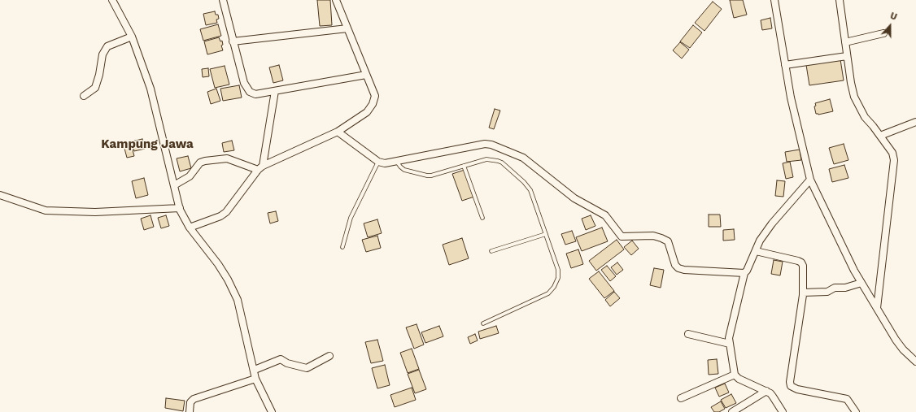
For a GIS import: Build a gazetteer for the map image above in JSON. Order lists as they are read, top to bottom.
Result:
{
  "districts": ["Kampung Jawa"],
  "north": "top"
}
